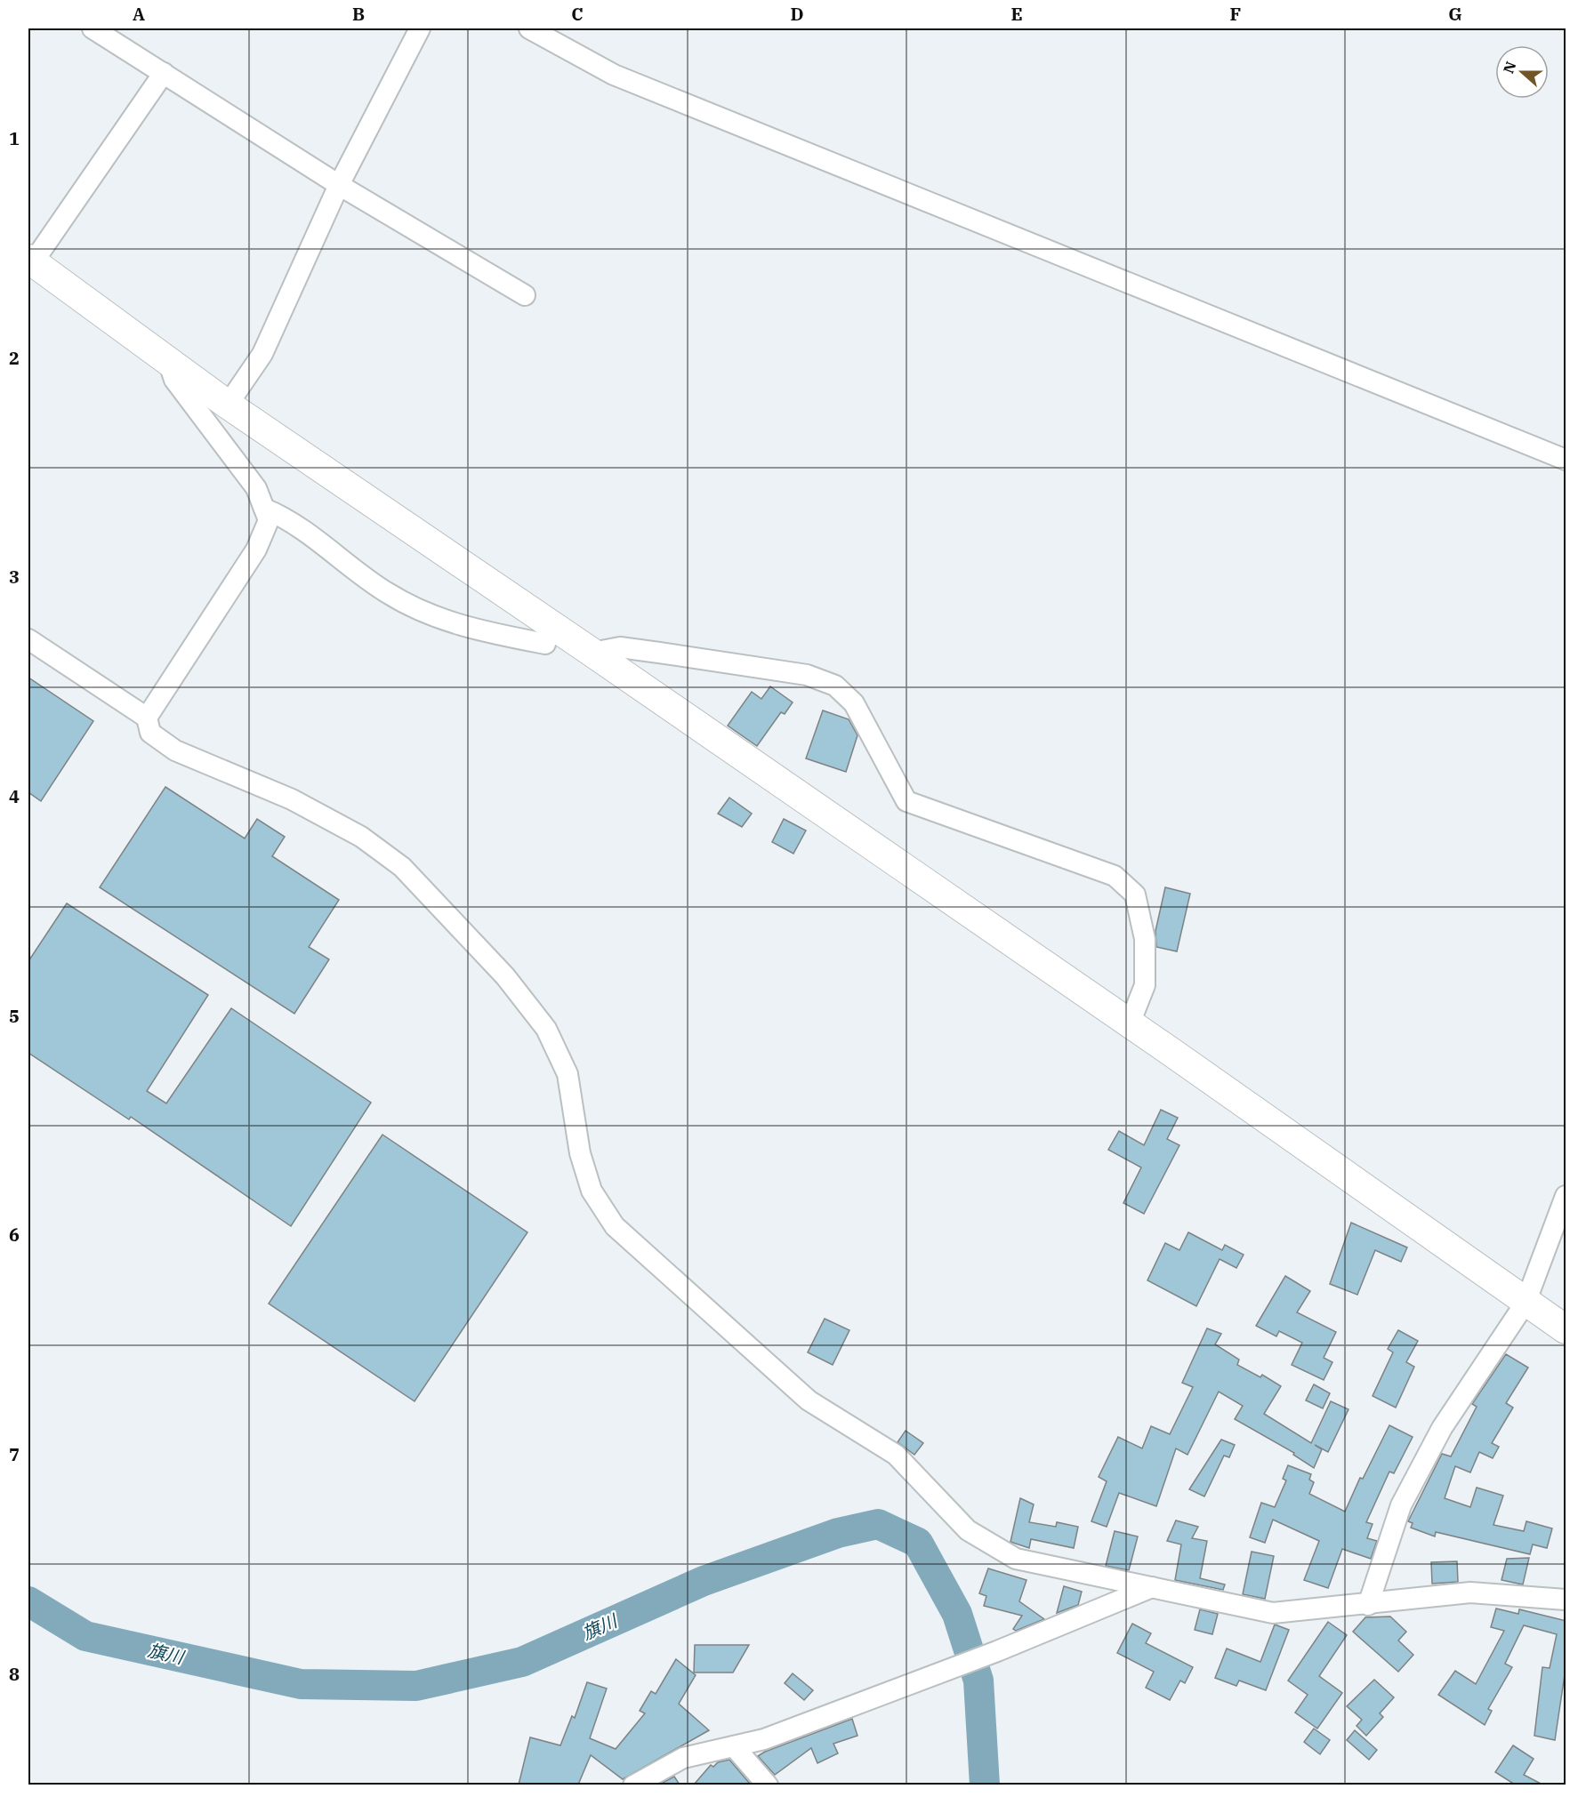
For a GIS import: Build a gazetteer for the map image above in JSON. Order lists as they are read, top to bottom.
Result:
{
  "water": ["旗川"],
  "north": "left",
  "grid": {
    "columns": [
      "A",
      "B",
      "C",
      "D",
      "E",
      "F",
      "G"
    ],
    "rows": [
      "1",
      "2",
      "3",
      "4",
      "5",
      "6",
      "7",
      "8"
    ]
  }
}
